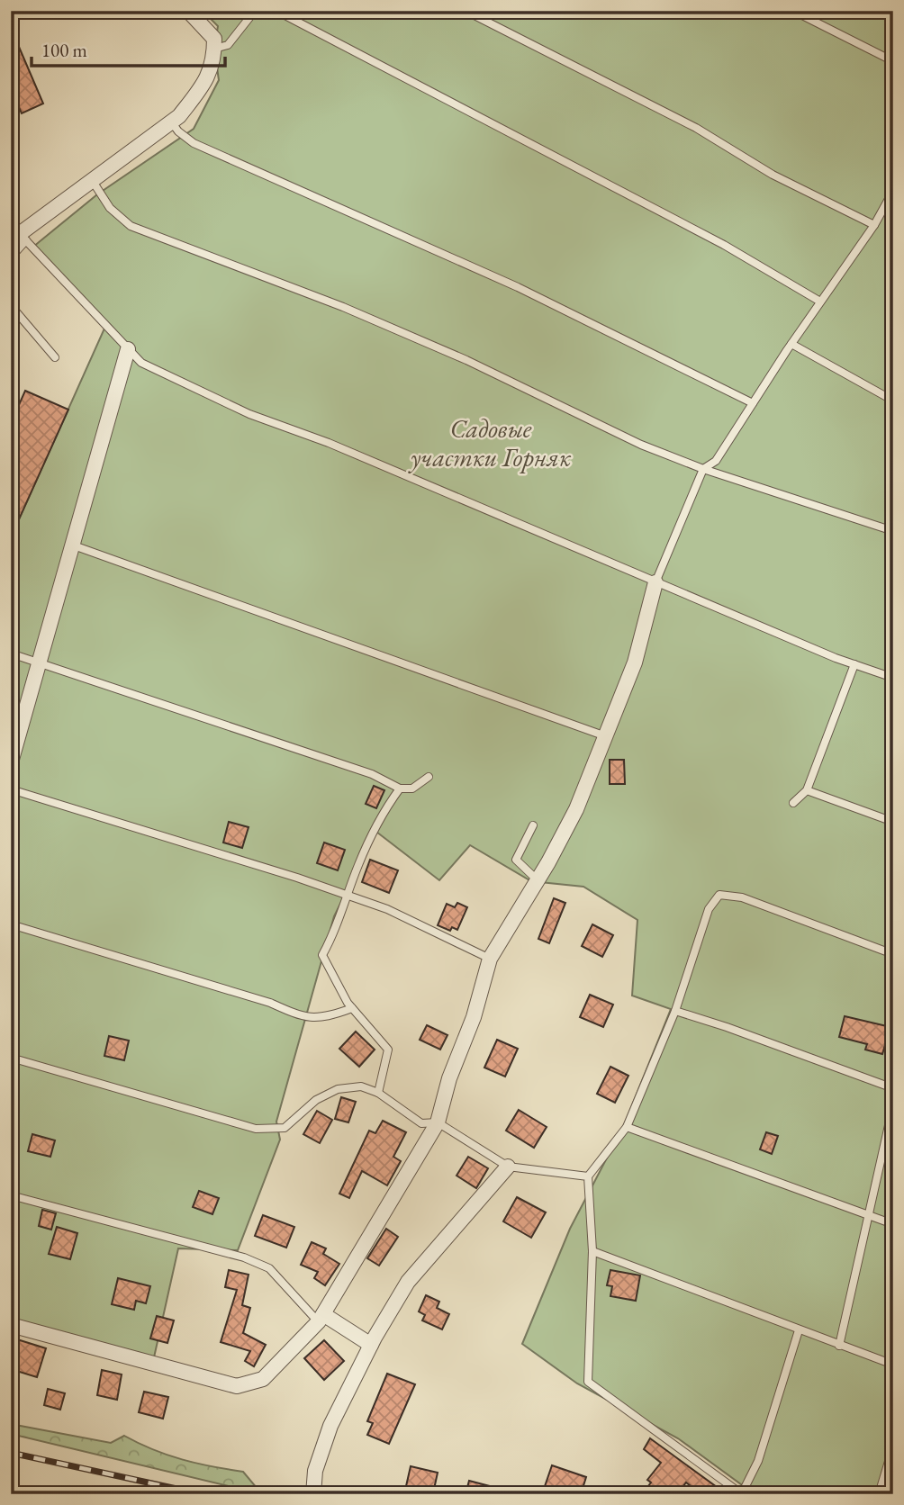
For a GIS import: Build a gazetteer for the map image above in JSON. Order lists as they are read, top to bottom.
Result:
{
  "parks": ["Садовые участки Горняк"],
  "scale_bar": "100 m"
}
